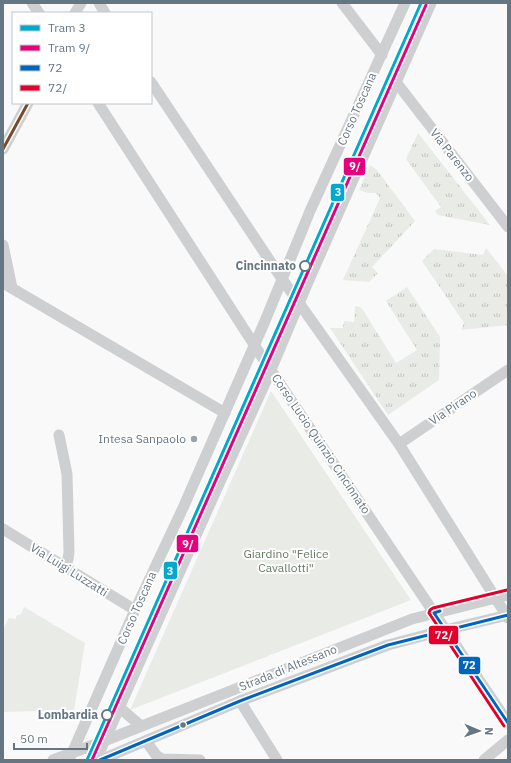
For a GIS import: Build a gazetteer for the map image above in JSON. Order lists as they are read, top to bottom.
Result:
{
  "streets": {
    "street": [
      "Corso Toscana",
      "Via Parenzo",
      "Via Pirano",
      "Corso Lucio Quinzio Cincinnato",
      "Via Luigi Luzzatti",
      "Strada di Altessano"
    ]
  },
  "crossings": [
    ["Corso Toscana", "Via Parenzo"],
    ["Corso Toscana", "Corso Lucio Quinzio Cincinnato"],
    ["Corso Toscana", "Via Luigi Luzzatti"],
    ["Corso Toscana", "Strada di Altessano"],
    ["Corso Lucio Quinzio Cincinnato", "Strada di Altessano"]
  ],
  "parks": ["Giardino \"Felice Cavallotti\""],
  "places": ["Cincinnato", "Intesa Sanpaolo", "Lombardia"],
  "lines": [
    "tram line 3",
    "tram line 9/",
    "transit line 72/",
    "transit line 72"
  ],
  "legend": [
    "Tram 3",
    "Tram 9/",
    "72",
    "72/"
  ],
  "scale_bar": "50 m",
  "north": "right"
}
